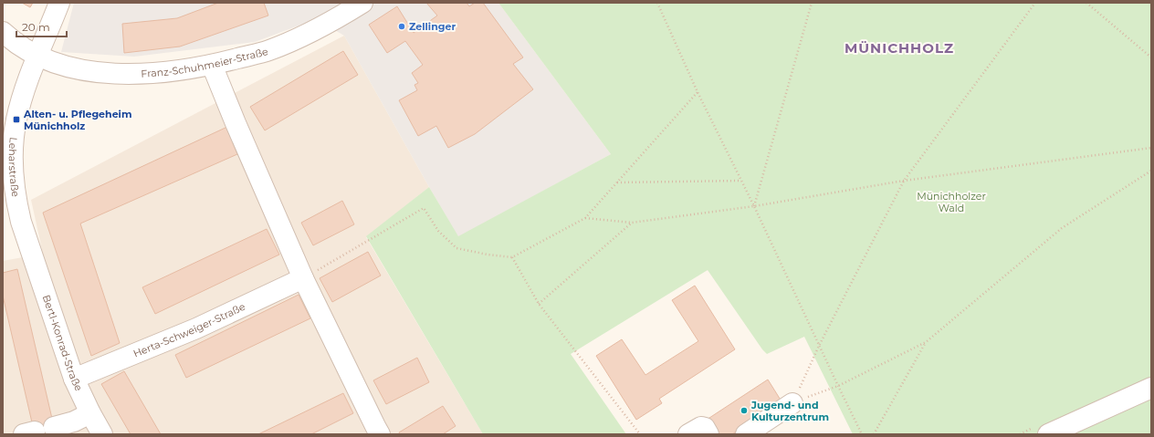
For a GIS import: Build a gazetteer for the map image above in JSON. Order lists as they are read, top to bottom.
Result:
{
  "streets": {
    "street": [
      "Franz-Schuhmeier-Straße",
      "Leharstraße",
      "Herta-Schweiger-Straße",
      "Bertl-Konrad-Straße"
    ]
  },
  "crossings": [
    ["Franz-Schuhmeier-Straße", "Leharstraße"],
    ["Leharstraße", "Bertl-Konrad-Straße"],
    ["Herta-Schweiger-Straße", "Bertl-Konrad-Straße"]
  ],
  "districts": ["MÜNICHHOLZ"],
  "parks": ["Münichholzer Wald"],
  "places": {
    "other": ["Zellinger", "Jugend- und Kulturzentrum"],
    "transit": ["Alten- u. Pflegeheim Münichholz"]
  },
  "scale_bar": "20 m"
}
